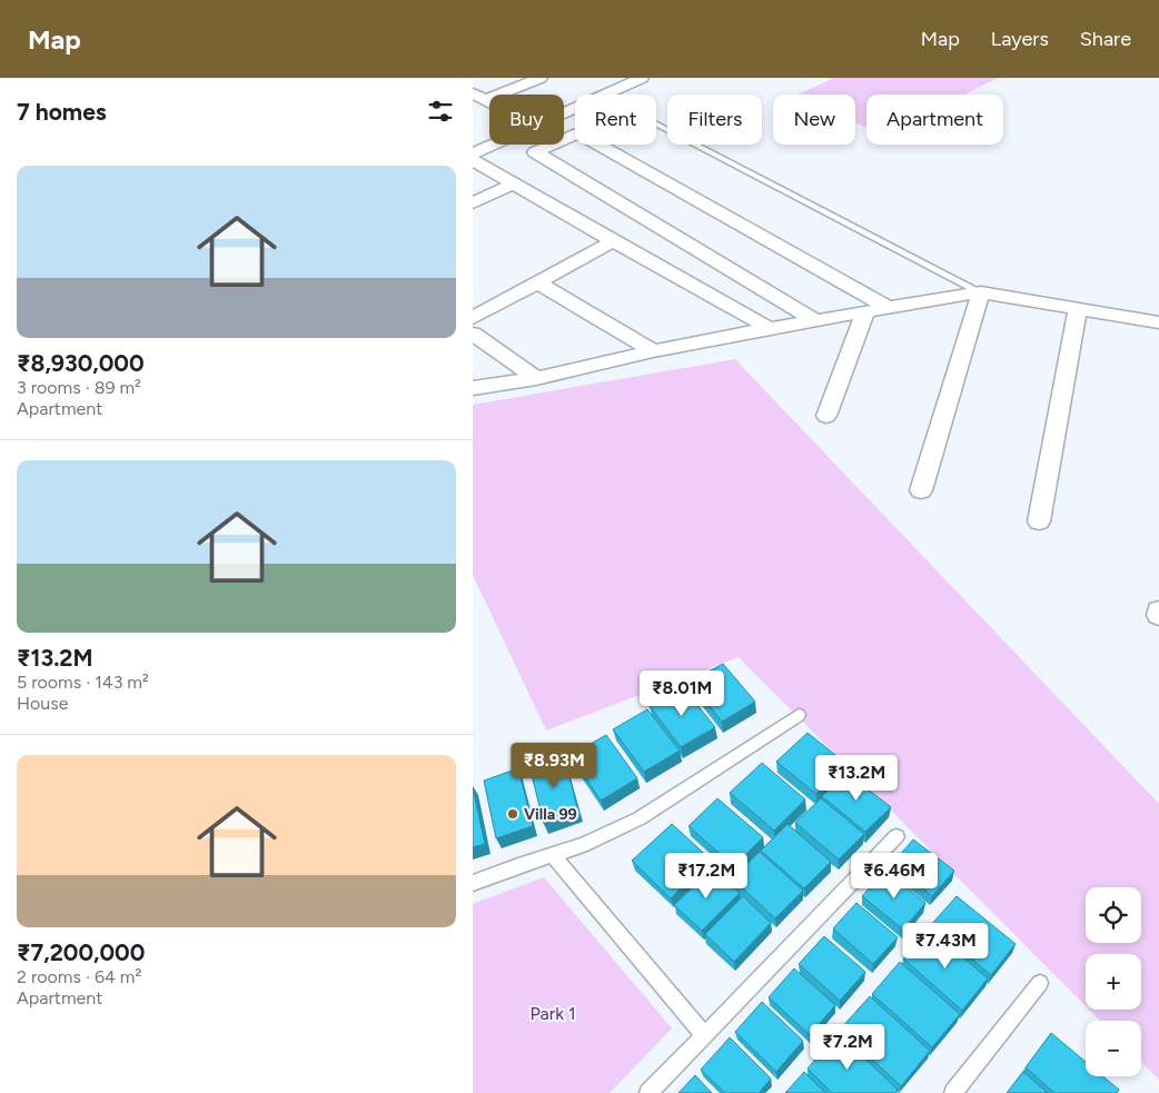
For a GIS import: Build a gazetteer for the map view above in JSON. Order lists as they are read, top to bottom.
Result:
{
  "parks": ["Park 1"],
  "places": ["Villa 99"],
  "page": {
    "header": "Map",
    "nav": ["Map", "Layers", "Share"],
    "heading": "7 homes",
    "chip": [
      "Buy",
      "Rent",
      "Filters",
      "New",
      "Apartment"
    ],
    "list": [
      {
        "name": "₹8,930,000",
        "note": "3 rooms · 89 m² · Apartment"
      },
      {
        "name": "₹13.2M",
        "note": "5 rooms · 143 m² · House"
      },
      {
        "name": "₹7,200,000",
        "note": "2 rooms · 64 m² · Apartment"
      }
    ],
    "price": [
      "₹8.01M",
      "₹8.93M",
      "₹13.2M",
      "₹17.2M",
      "₹6.46M",
      "₹7.43M",
      "₹7.2M"
    ],
    "map_buttons": ["+", "−"]
  }
}
